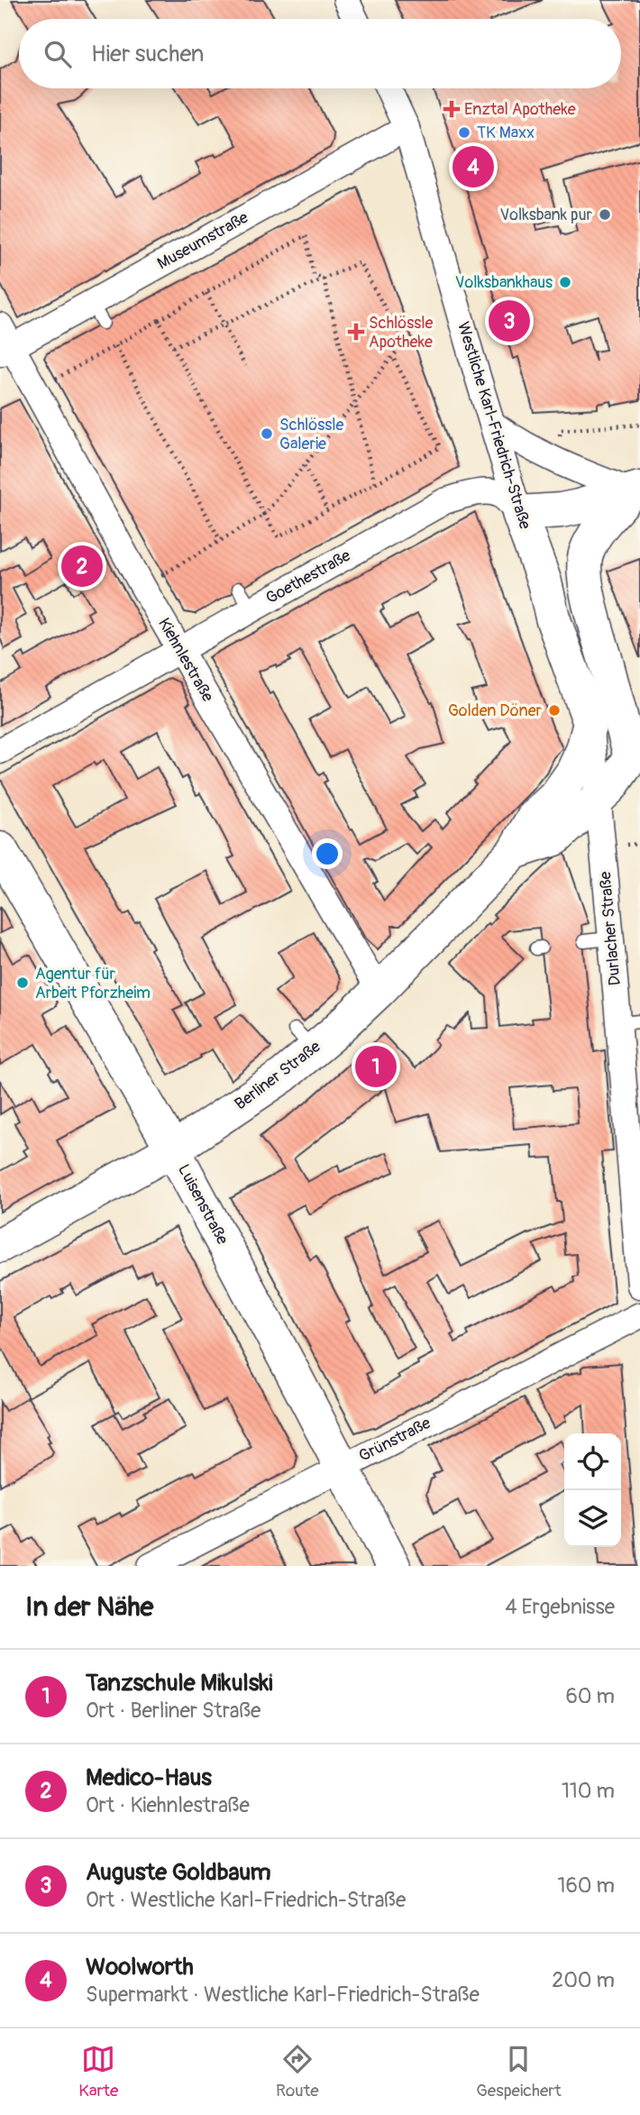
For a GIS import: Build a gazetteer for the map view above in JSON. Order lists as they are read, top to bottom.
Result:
{
  "streets": {
    "main road": ["Westliche Karl-Friedrich-Straße", "Berliner Straße", "Luisenstraße"],
    "street": [
      "Museumstraße",
      "Goethestraße",
      "Kiehnlestraße",
      "Durlacher Straße",
      "Grünstraße"
    ]
  },
  "crossings": [
    ["Museumstraße", "Westliche Karl-Friedrich-Straße"],
    ["Museumstraße", "Kiehnlestraße"],
    ["Westliche Karl-Friedrich-Straße", "Goethestraße"],
    ["Westliche Karl-Friedrich-Straße", "Durlacher Straße"],
    ["Westliche Karl-Friedrich-Straße", "Berliner Straße"],
    ["Goethestraße", "Kiehnlestraße"],
    ["Kiehnlestraße", "Berliner Straße"],
    ["Durlacher Straße", "Berliner Straße"],
    ["Berliner Straße", "Luisenstraße"],
    ["Luisenstraße", "Grünstraße"]
  ],
  "places": {
    "health": ["Enztal Apotheke", "Schlössle Apotheke"],
    "other": [
      "TK Maxx",
      "Volksbank pur",
      "Volksbankhaus",
      "Schlössle Galerie",
      "Golden Döner",
      "Agentur für Arbeit Pforzheim"
    ]
  },
  "page": {
    "search": "Hier suchen",
    "pins": [
      "4",
      "3",
      "2",
      "1"
    ],
    "heading": ["In der Nähe", "4 Ergebnisse"],
    "list": [
      {
        "mark": "1",
        "name": "Tanzschule Mikulski",
        "note": "Ort · Berliner Straße",
        "value": "60 m"
      },
      {
        "mark": "2",
        "name": "Medico-Haus",
        "note": "Ort · Kiehnlestraße",
        "value": "110 m"
      },
      {
        "mark": "3",
        "name": "Auguste Goldbaum",
        "note": "Ort · Westliche Karl-Friedrich-Straße",
        "value": "160 m"
      },
      {
        "mark": "4",
        "name": "Woolworth",
        "note": "Supermarkt · Westliche Karl-Friedrich-Straße",
        "value": "200 m"
      }
    ],
    "nav": ["Karte", "Route", "Gespeichert"]
  }
}
